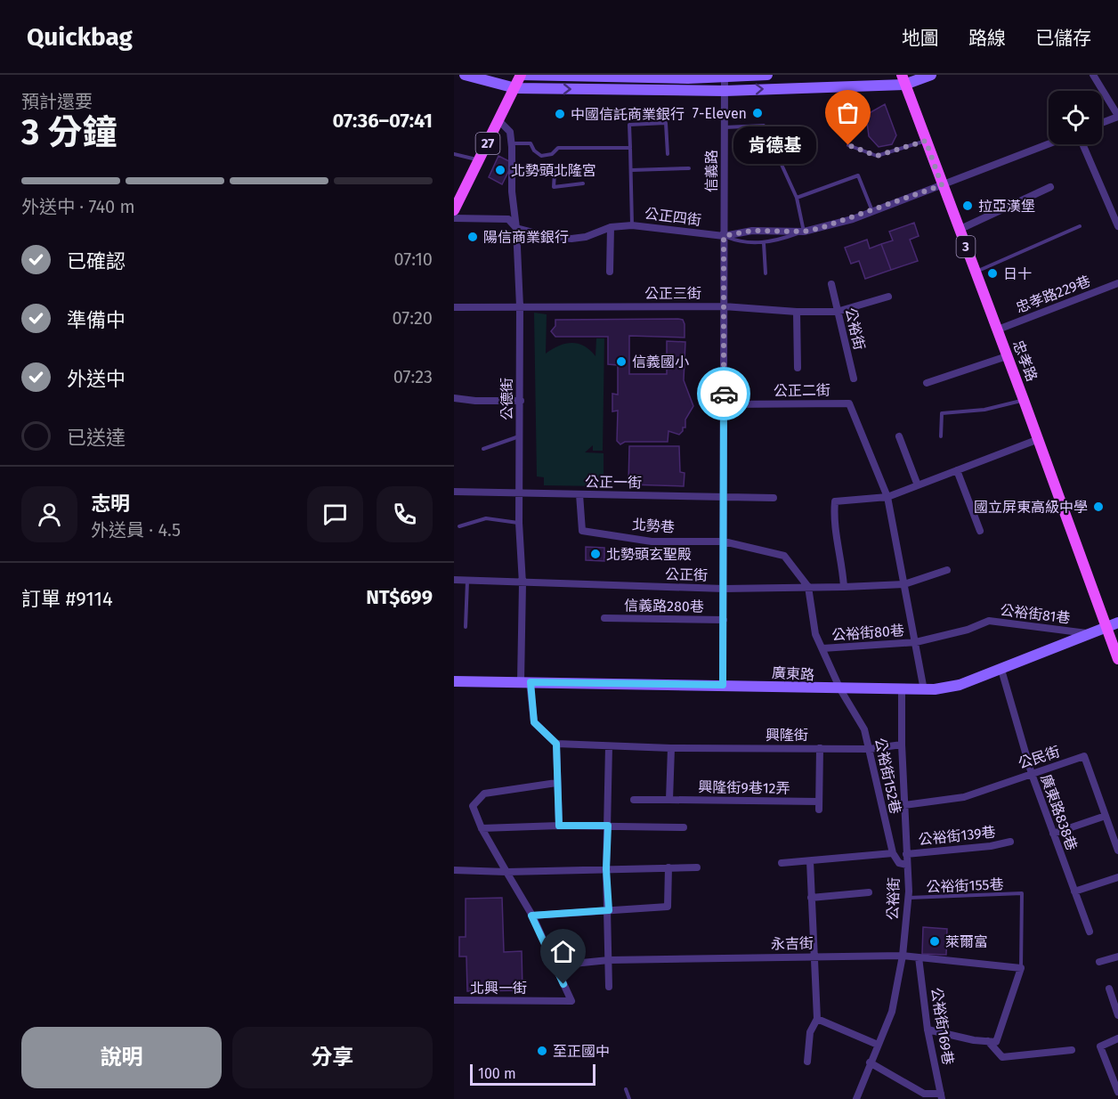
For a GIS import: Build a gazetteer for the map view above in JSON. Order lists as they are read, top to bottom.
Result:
{
  "streets": {
    "main road": ["27", "3", "忠孝路"],
    "street": [
      "信義路",
      "公正四街",
      "公正三街",
      "忠孝路229巷",
      "公裕街",
      "公正二街",
      "公德街",
      "公正一街",
      "北勢巷",
      "公正街",
      "信義路280巷",
      "公裕街81巷",
      "公裕街80巷",
      "廣東路",
      "興隆街",
      "公民街",
      "公裕街152巷",
      "興隆街9巷12弄",
      "廣東路838巷",
      "公裕街139巷",
      "永吉街",
      "北興一街",
      "公裕街169巷"
    ],
    "lane": ["公裕街155巷"]
  },
  "crossings": [
    ["27", "公德街"],
    ["信義路", "公正四街"],
    ["信義路", "公正三街"],
    ["信義路", "公正二街"],
    ["信義路", "公正一街"],
    ["信義路", "北勢巷"],
    ["信義路", "公正街"],
    ["信義路", "信義路280巷"],
    ["信義路", "廣東路"],
    ["公正四街", "忠孝路"],
    ["公正四街", "公德街"],
    ["公正三街", "公裕街"],
    ["公正三街", "公德街"],
    ["忠孝路229巷", "忠孝路"],
    ["公裕街", "廣東路"],
    ["公裕街", "興隆街"],
    ["公裕街", "公民街"],
    ["公裕街", "公裕街139巷"],
    ["公裕街", "公裕街155巷"],
    ["公裕街", "永吉街"],
    ["忠孝路", "廣東路"],
    ["公德街", "公正一街"],
    ["公德街", "公正街"],
    ["公德街", "廣東路"],
    ["公德街", "興隆街"],
    ["公正一街", "北勢巷"],
    ["北勢巷", "公正街"],
    ["北勢巷", "公裕街152巷"],
    ["公正街", "公裕街152巷"],
    ["公裕街81巷", "公裕街80巷"],
    ["公裕街81巷", "廣東路"],
    ["公裕街80巷", "公裕街152巷"],
    ["廣東路", "公裕街152巷"],
    ["廣東路", "廣東路838巷"],
    ["興隆街", "公裕街152巷"],
    ["興隆街", "興隆街9巷12弄"],
    ["公民街", "廣東路838巷"],
    ["公裕街155巷", "永吉街"],
    ["永吉街", "公裕街169巷"]
  ],
  "places": [
    "7-Eleven",
    "中國信託商業銀行",
    "肯德基",
    "北勢頭北隆宮",
    "拉亞漢堡",
    "陽信商業銀行",
    "日十",
    "信義國小",
    "國立屏東高級中學",
    "北勢頭玄聖殿",
    "萊爾富",
    "至正國中"
  ],
  "scale_bar": "100 m",
  "page": {
    "header": "Quickbag",
    "nav": ["地圖", "路線", "已儲存"],
    "heading": ["3 分鐘", "預計還要", "07:36–07:41"],
    "panel": [
      "志明",
      "外送員 · 4.5",
      "訂單 #9114",
      "NT$699"
    ],
    "bubble": "肯德基",
    "bar": "外送中 · 740 m",
    "list": [
      ["已確認", "07:10"],
      ["準備中", "07:20"],
      ["外送中", "07:23"],
      "已送達"
    ],
    "buttons": ["說明", "分享"],
    "scale": "100 m"
  }
}
